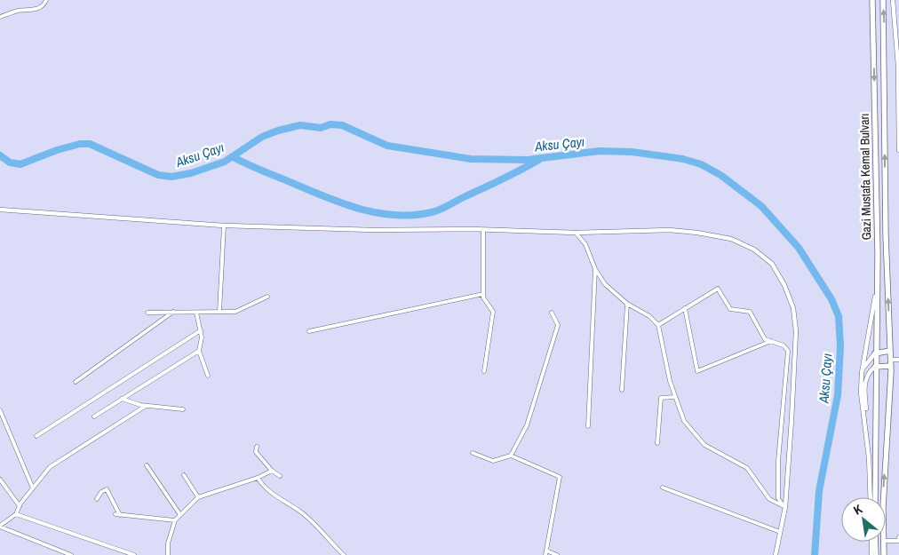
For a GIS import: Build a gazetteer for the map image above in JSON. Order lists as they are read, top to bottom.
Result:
{
  "streets": {
    "highway": ["Gazi Mustafa Kemal Bulvarı"]
  },
  "water": ["Aksu Çayı"],
  "north": "top left"
}
